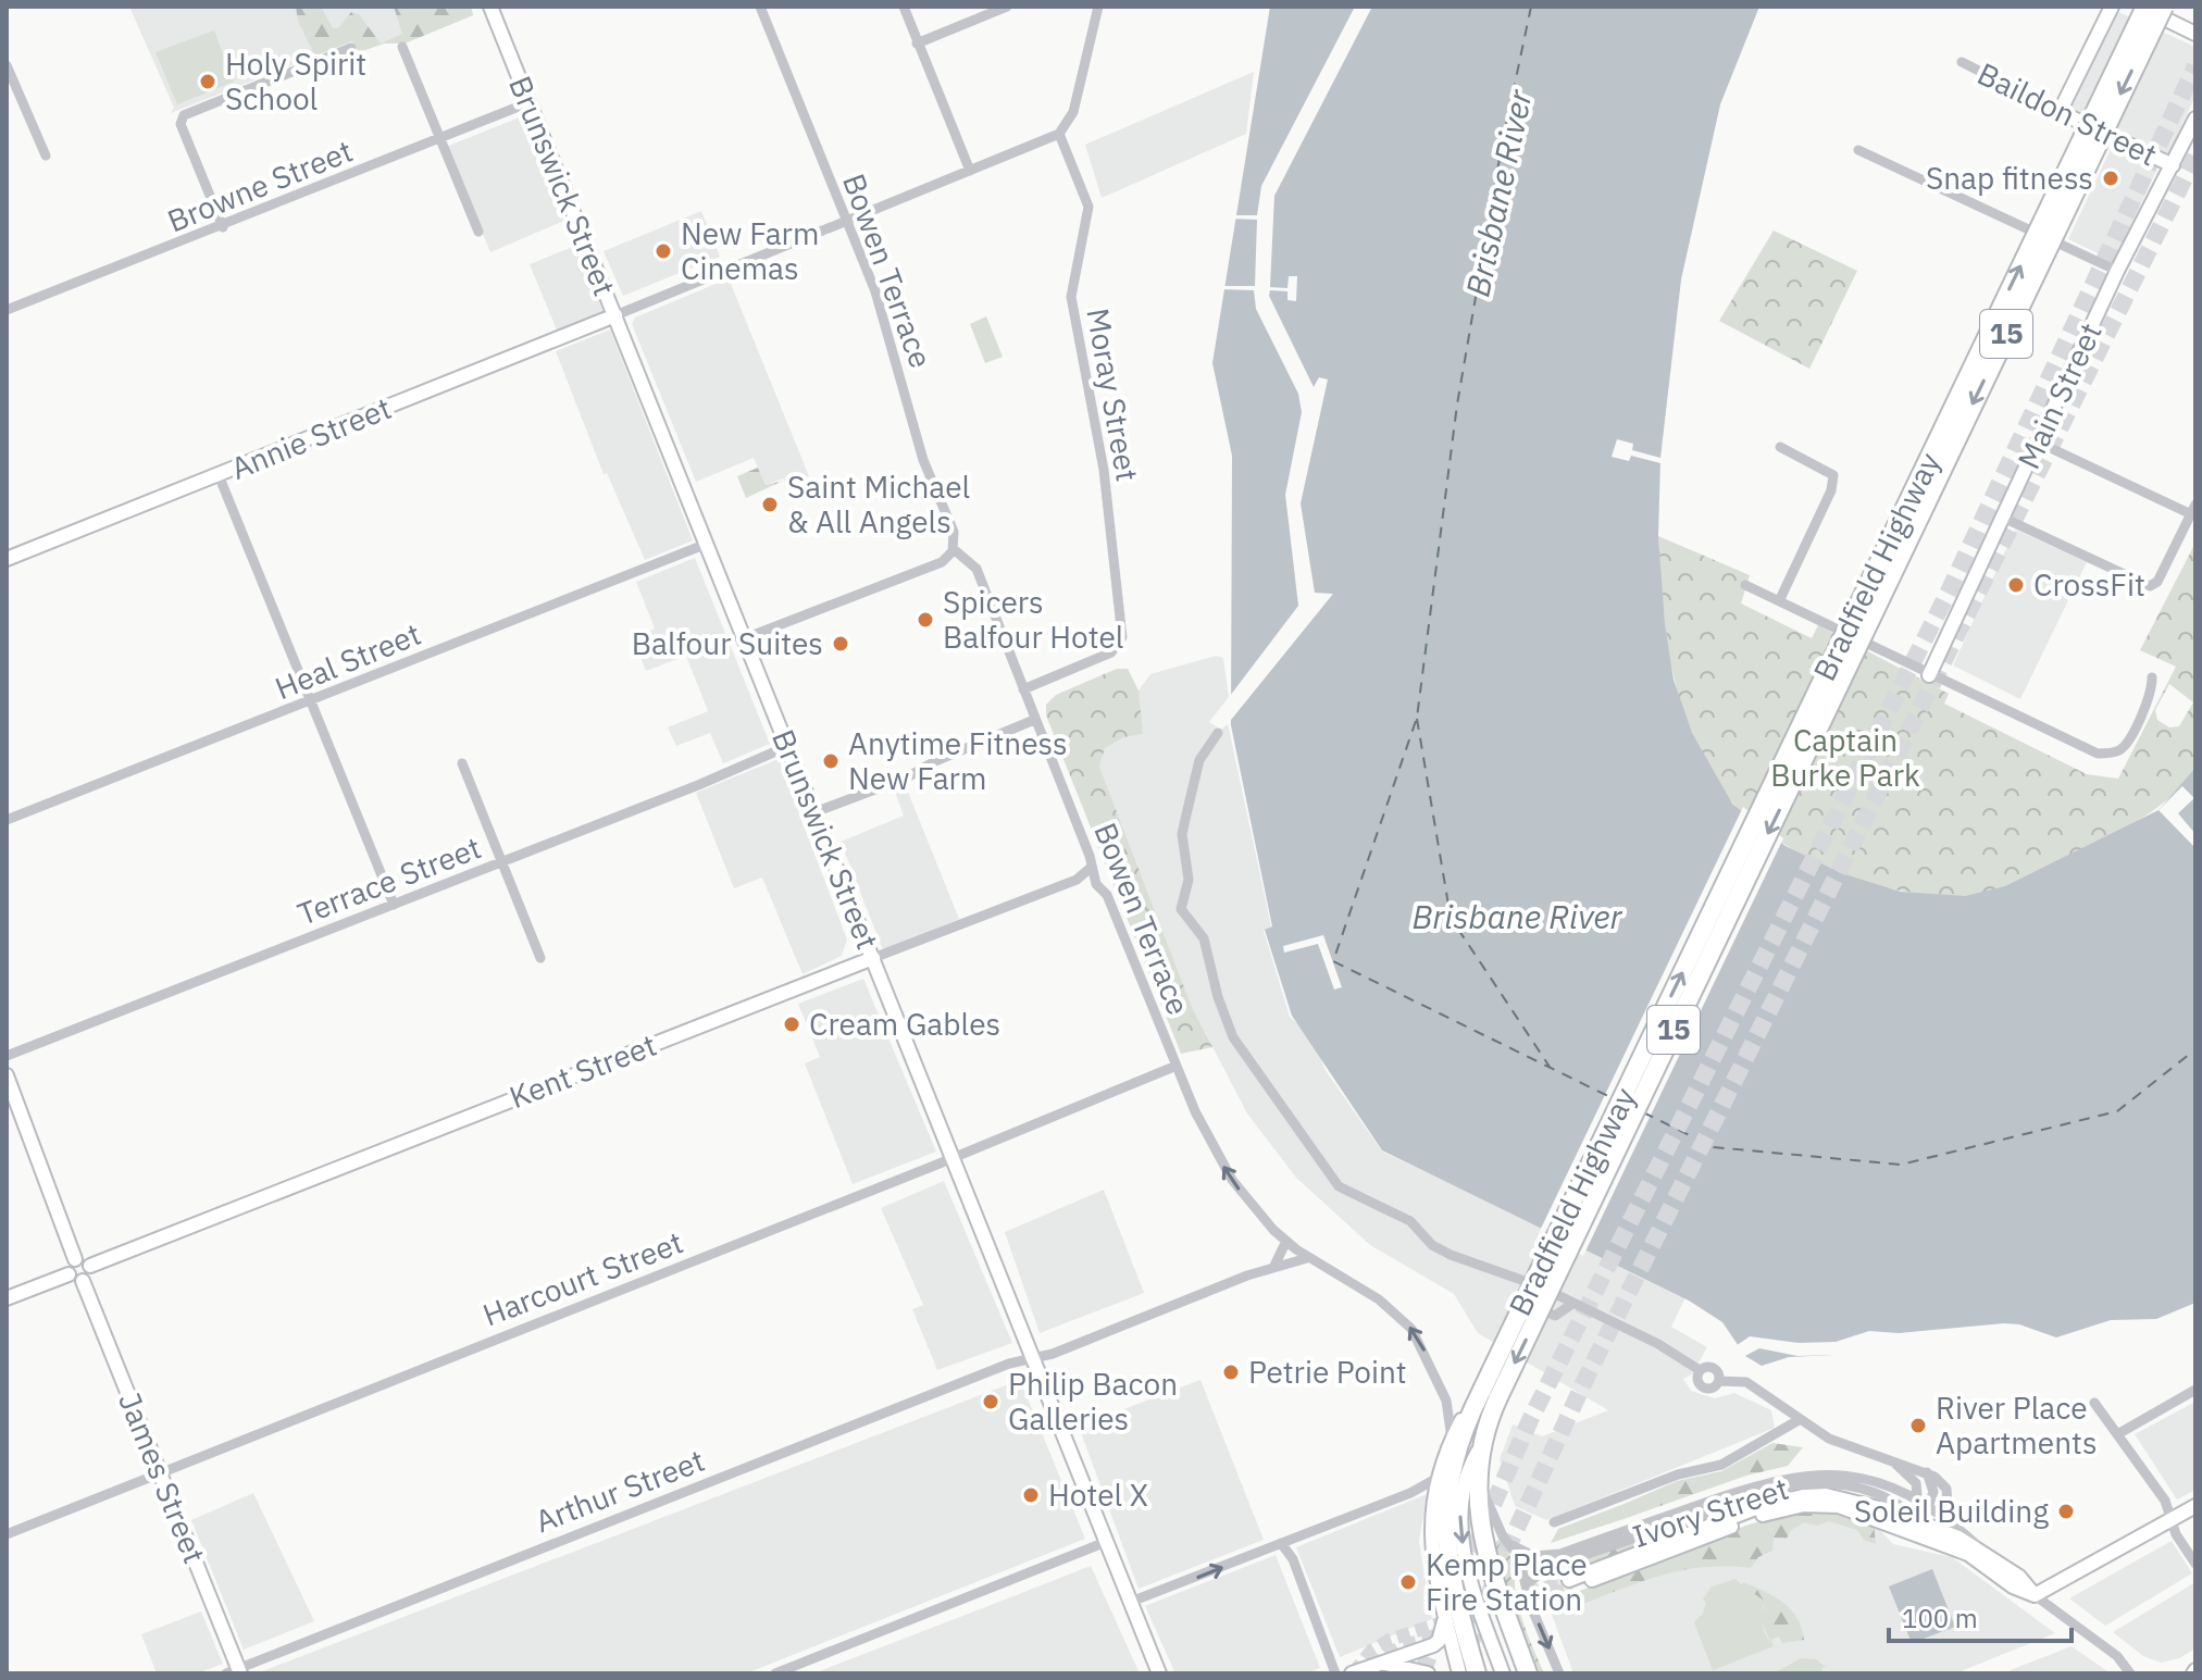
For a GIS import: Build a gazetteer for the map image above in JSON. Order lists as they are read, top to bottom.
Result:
{
  "streets": {
    "highway": ["15", "Bradfield Highway"],
    "street": [
      "Baildon Street",
      "Browne Street",
      "Brunswick Street",
      "Bowen Terrace",
      "Moray Street",
      "Main Street",
      "Annie Street",
      "Heal Street",
      "Terrace Street",
      "Kent Street",
      "Harcourt Street",
      "James Street",
      "Arthur Street",
      "Ivory Street"
    ]
  },
  "crossings": [
    ["Baildon Street", "Main Street"],
    ["Browne Street", "Brunswick Street"],
    ["Brunswick Street", "Annie Street"],
    ["Brunswick Street", "Heal Street"],
    ["Brunswick Street", "Terrace Street"],
    ["Brunswick Street", "Kent Street"],
    ["Brunswick Street", "Harcourt Street"],
    ["Brunswick Street", "Arthur Street"],
    ["Bowen Terrace", "Moray Street"],
    ["Bowen Terrace", "Kent Street"],
    ["Bowen Terrace", "Harcourt Street"],
    ["Bowen Terrace", "Arthur Street"],
    ["15", "Bradfield Highway"],
    ["Kent Street", "James Street"],
    ["Harcourt Street", "James Street"],
    ["James Street", "Arthur Street"]
  ],
  "water": ["Brisbane River"],
  "parks": ["Captain Burke Park"],
  "places": [
    "Holy Spirit School",
    "Snap fitness",
    "New Farm Cinemas",
    "Saint Michael & All Angels",
    "CrossFit",
    "Spicers Balfour Hotel",
    "Balfour Suites",
    "Anytime Fitness New Farm",
    "Cream Gables",
    "Petrie Point",
    "Philip Bacon Galleries",
    "River Place Apartments",
    "Hotel X",
    "Soleil Building",
    "Kemp Place Fire Station"
  ],
  "scale_bar": "100 m"
}
